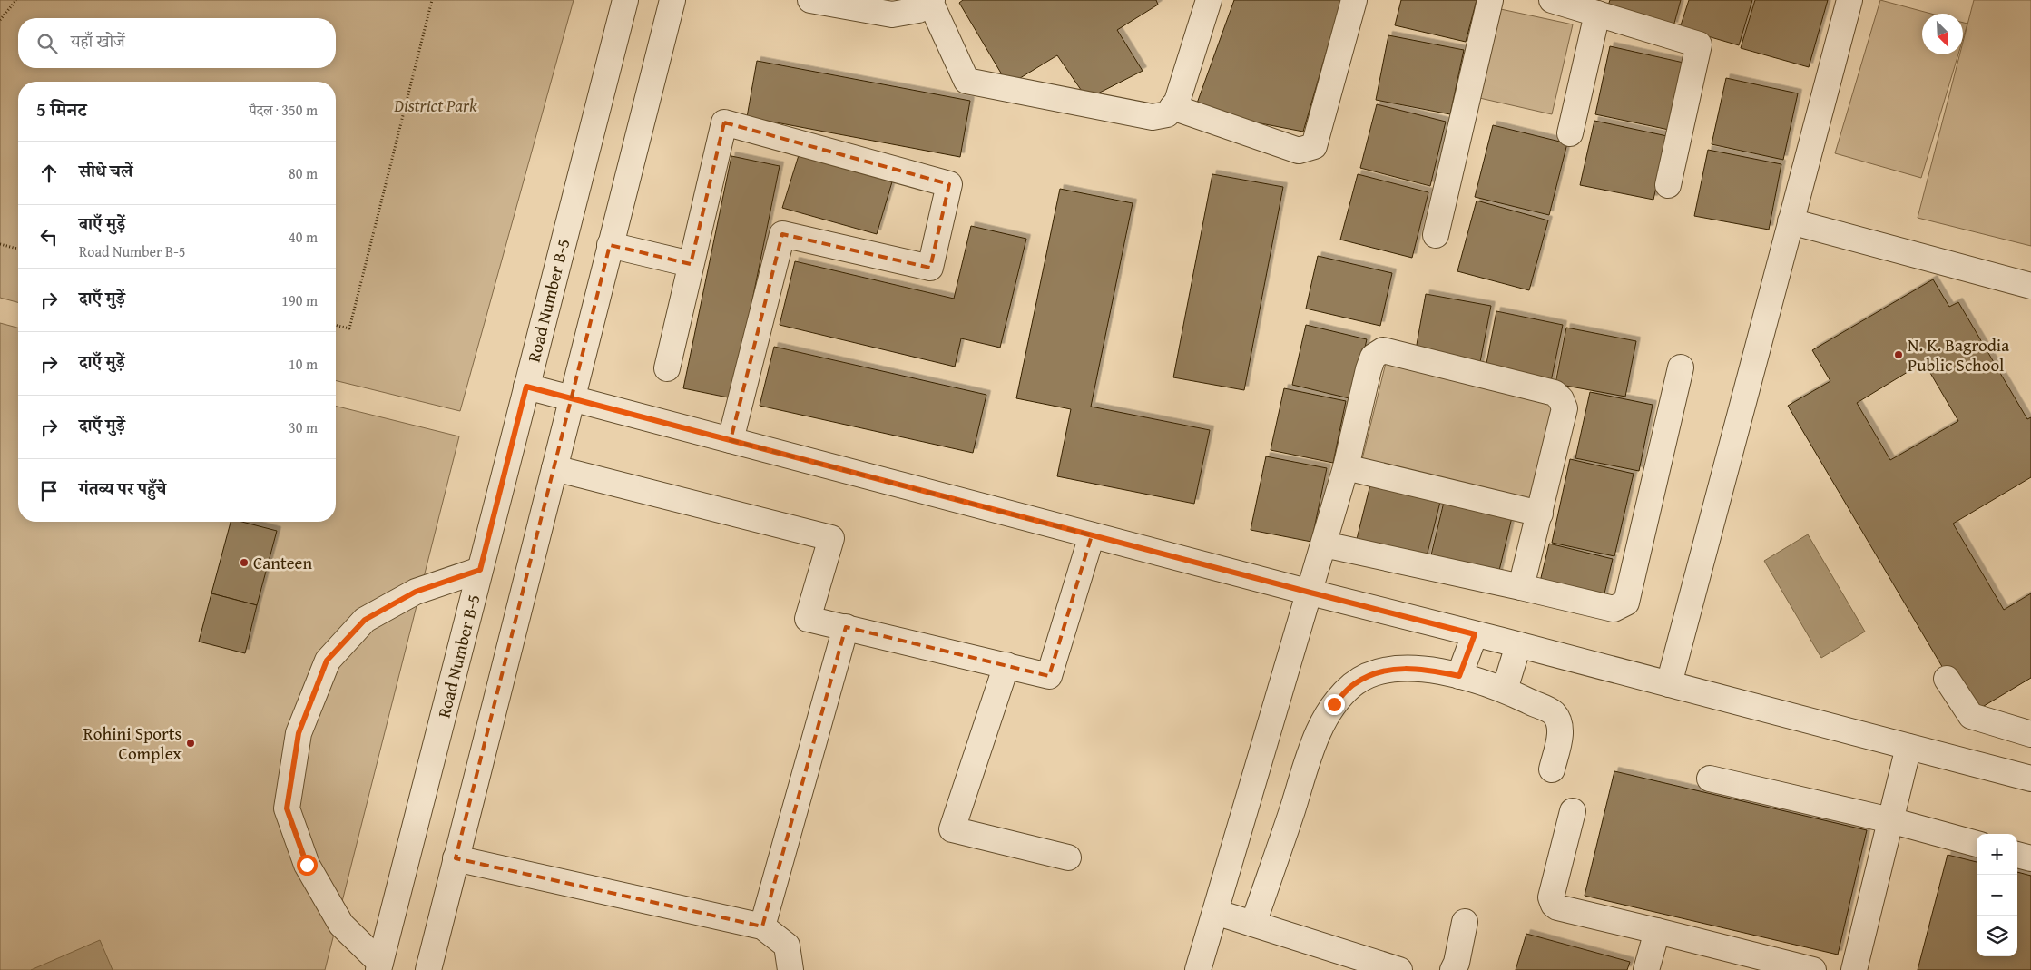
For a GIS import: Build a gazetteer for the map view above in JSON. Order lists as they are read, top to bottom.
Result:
{
  "streets": {
    "street": ["Road Number B-5"]
  },
  "parks": ["District Park"],
  "places": ["N. K. Bagrodia Public School", "Canteen", "Rohini Sports Complex"],
  "north": "bottom right",
  "page": {
    "search": "यहाँ खोजें",
    "heading": ["5 मिनट", "पैदल · 350 m"],
    "list": [
      ["सीधे चलें", "80 m"],
      ["बाएँ मुड़ें", "Road Number B-5", "40 m"],
      ["दाएँ मुड़ें", "190 m"],
      ["दाएँ मुड़ें", "10 m"],
      ["दाएँ मुड़ें", "30 m"],
      "गंतव्य पर पहुँचे"
    ],
    "map_buttons": ["+", "−"]
  }
}
